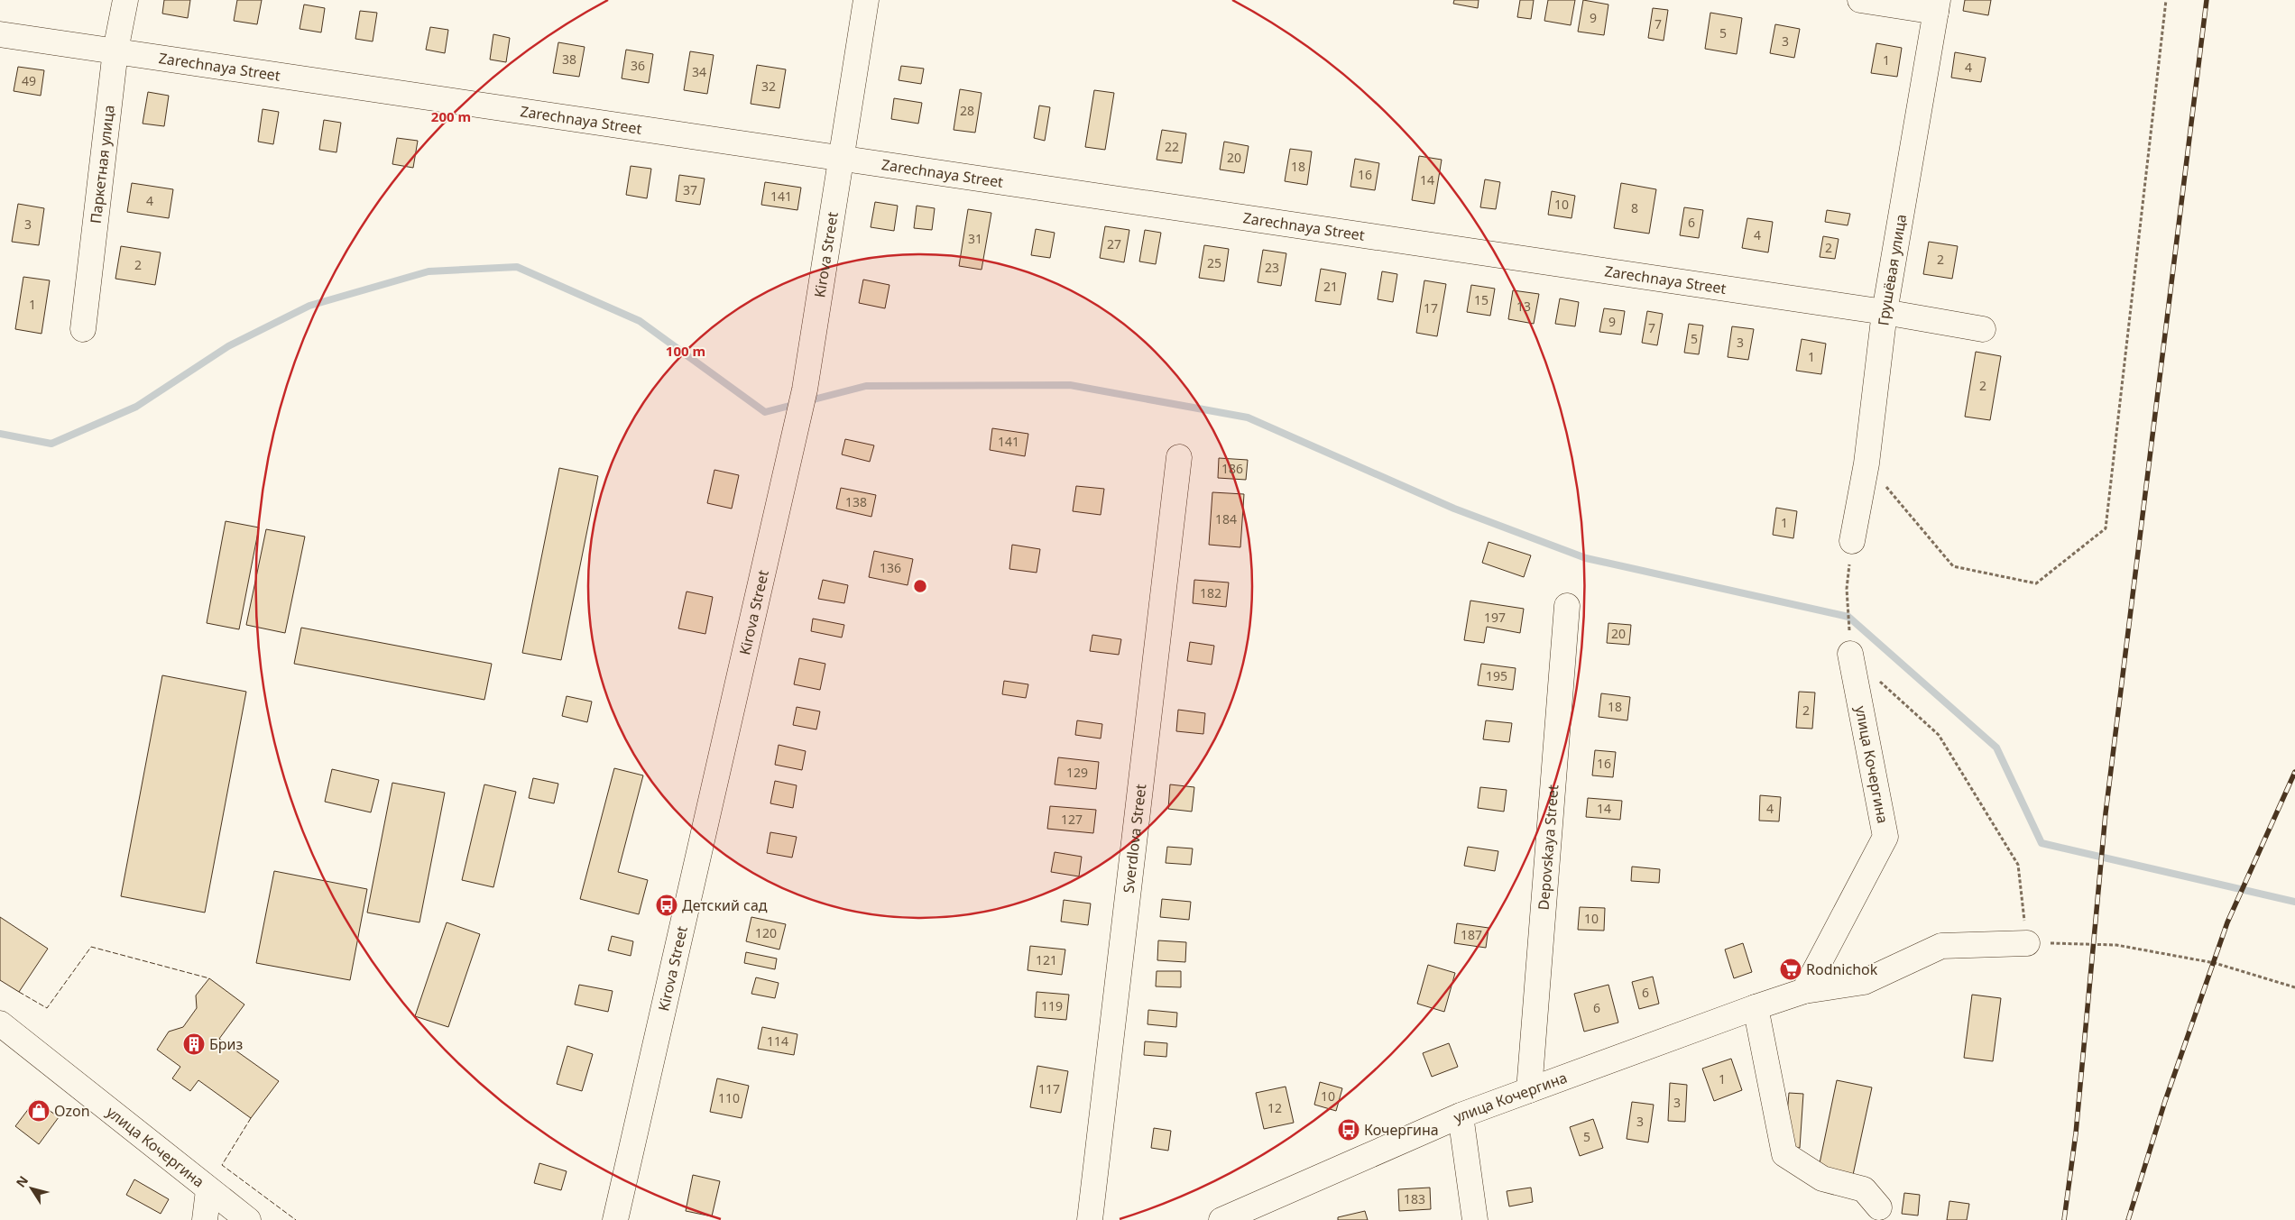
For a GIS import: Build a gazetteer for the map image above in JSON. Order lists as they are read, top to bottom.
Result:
{
  "streets": {
    "street": [
      "Zarechnaya Street",
      "Паркетная улица",
      "Kirova Street",
      "Грушёвая улица",
      "улица Кочергина",
      "Sverdlova Street",
      "Depovskaya Street"
    ]
  },
  "crossings": [
    ["Zarechnaya Street", "Паркетная улица"],
    ["Zarechnaya Street", "Kirova Street"],
    ["Zarechnaya Street", "Грушёвая улица"],
    ["улица Кочергина", "Depovskaya Street"]
  ],
  "places": {
    "bus stop": ["Детский сад", "Кочергина"],
    "supermarket": ["Rodnichok"],
    "building": ["Бриз"],
    "shop": ["Ozon"]
  },
  "house_numbers": [
    "9",
    "7",
    "5",
    "3",
    "38",
    "1",
    "36",
    "4",
    "34",
    "49",
    "32",
    "28",
    "22",
    "20",
    "18",
    "16",
    "14",
    "37",
    "141",
    "4",
    "10",
    "8",
    "6",
    "3",
    "4",
    "31",
    "27",
    "2",
    "2",
    "25",
    "2",
    "23",
    "21",
    "15",
    "1",
    "13",
    "17",
    "9",
    "7",
    "5",
    "3",
    "1",
    "2",
    "141",
    "186",
    "138",
    "184",
    "1",
    "136",
    "182",
    "197",
    "20",
    "195",
    "18",
    "2",
    "16",
    "129",
    "14",
    "4",
    "127",
    "10",
    "120",
    "187",
    "121",
    "6",
    "119",
    "6",
    "114",
    "1",
    "117",
    "10",
    "110",
    "3",
    "12",
    "3",
    "5",
    "183"
  ],
  "north": "top left",
  "rings": ["200 m", "100 m"]
}
